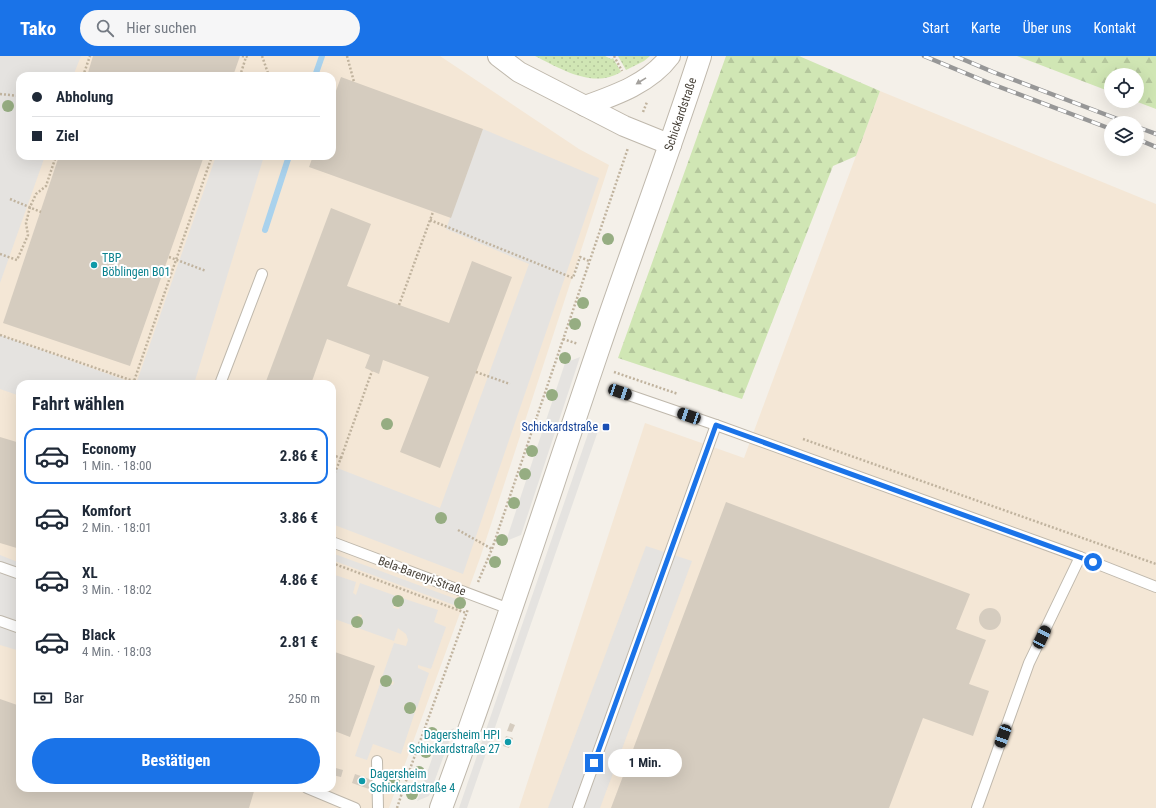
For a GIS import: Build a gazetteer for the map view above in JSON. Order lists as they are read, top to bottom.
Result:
{
  "streets": {
    "street": ["Schickardstraße"],
    "lane": ["Bela-Barenyi-Straße"]
  },
  "crossings": [
    ["Schickardstraße", "Bela-Barenyi-Straße"]
  ],
  "places": {
    "other": ["TBP Böblingen B01", "Dagersheim HPI Schickardstraße 27", "Dagersheim Schickardstraße 4"],
    "transit": ["Schickardstraße"]
  },
  "page": {
    "header": "Tako",
    "search": "Hier suchen",
    "nav": [
      "Start",
      "Karte",
      "Über uns",
      "Kontakt"
    ],
    "banner": ["Abholung", "Ziel"],
    "heading": "Fahrt wählen",
    "list": [
      {
        "name": "Economy",
        "note": "1 Min. · 18:00",
        "value": "2.86 €"
      },
      {
        "name": "Komfort",
        "note": "2 Min. · 18:01",
        "value": "3.86 €"
      },
      {
        "name": "XL",
        "note": "3 Min. · 18:02",
        "value": "4.86 €"
      },
      {
        "name": "Black",
        "note": "4 Min. · 18:03",
        "value": "2.81 €"
      }
    ],
    "pay": ["Bar", "250 m"],
    "buttons": "Bestätigen",
    "bubble": "1 Min."
  }
}
